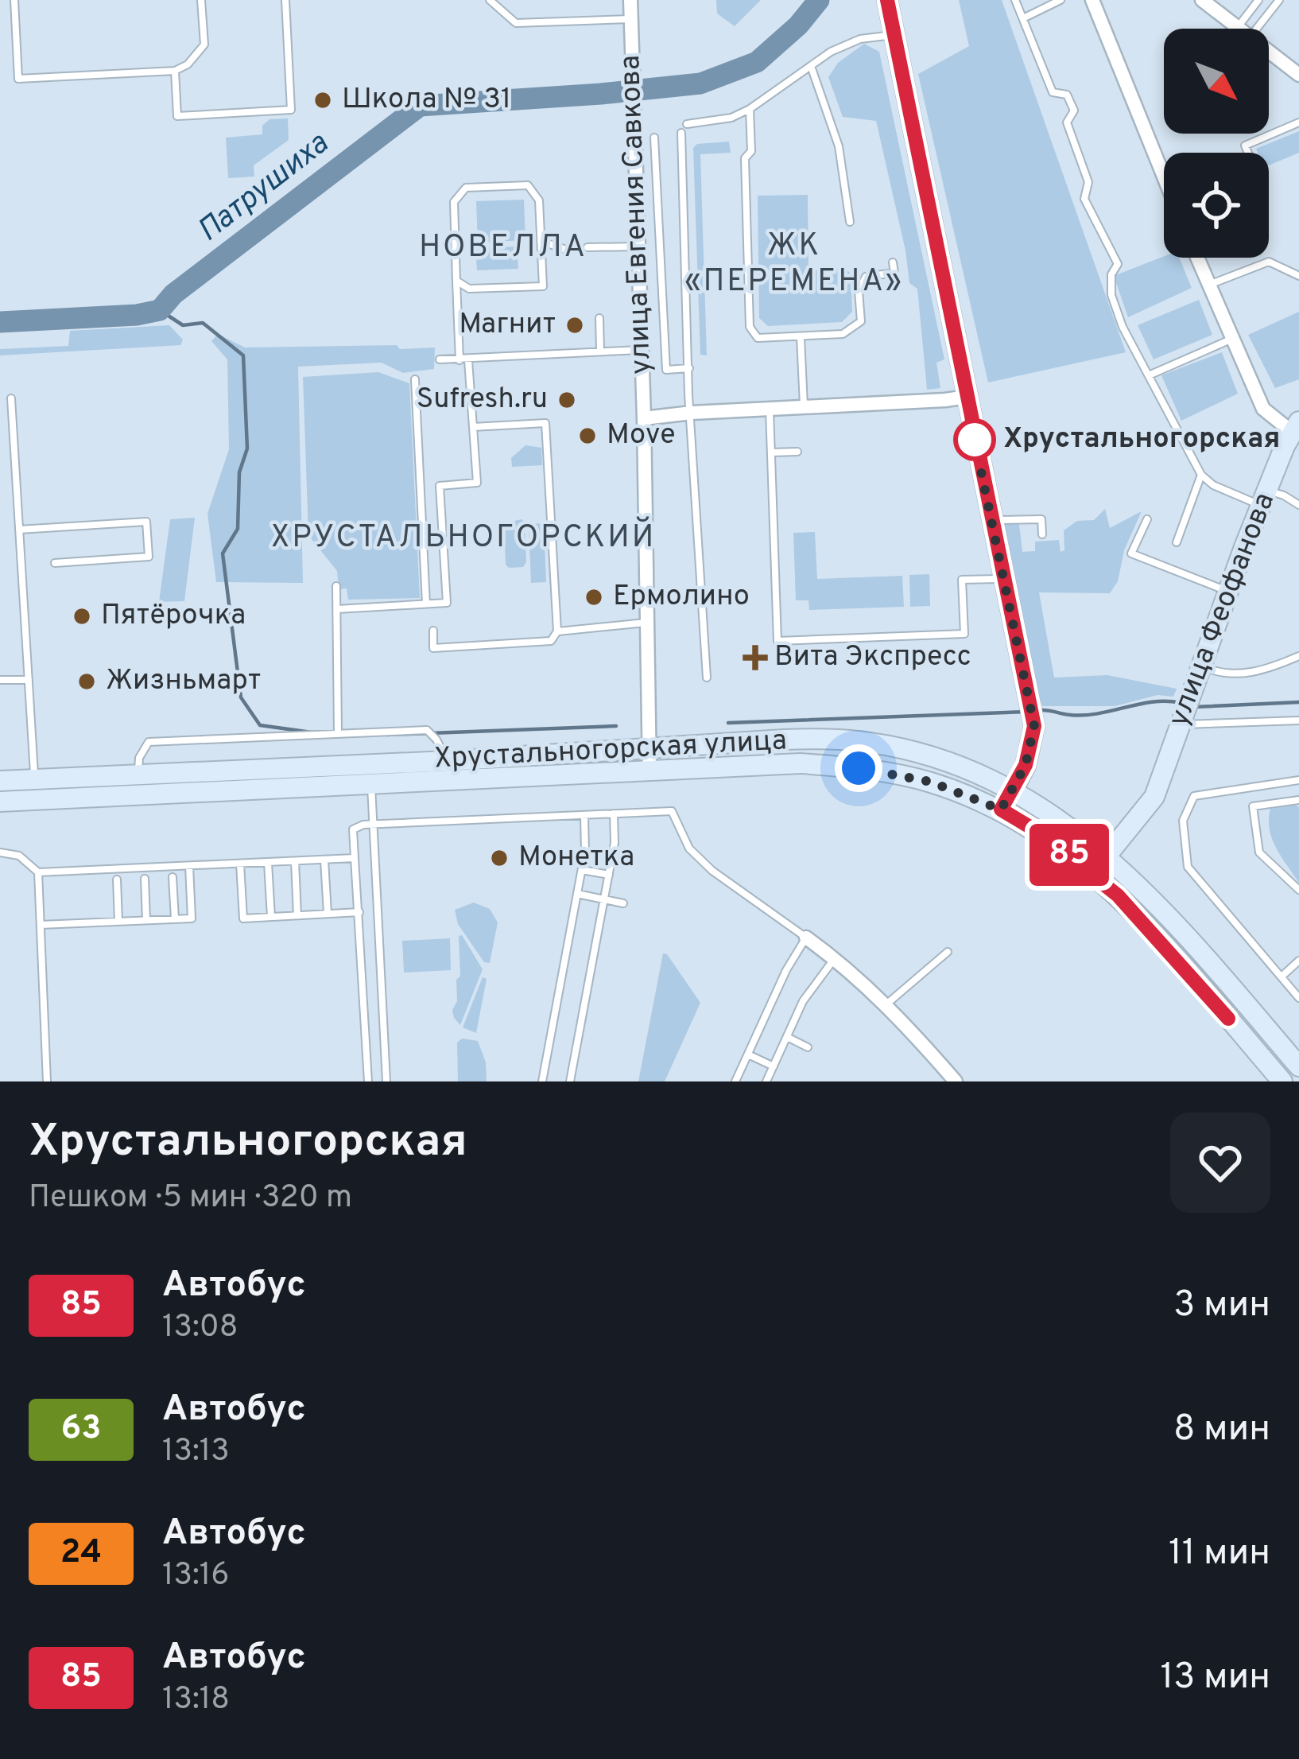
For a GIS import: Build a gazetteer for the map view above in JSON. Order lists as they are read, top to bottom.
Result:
{
  "streets": {
    "street": ["улица Евгения Савкова", "улица Феофанова", "Хрустальногорская улица"]
  },
  "crossings": [
    ["улица Евгения Савкова", "Хрустальногорская улица"],
    ["улица Феофанова", "Хрустальногорская улица"]
  ],
  "districts": ["ЖК «ПЕРЕМЕНА»", "НОВЕЛЛА", "ХРУСТАЛЬНОГОРСКИЙ"],
  "water": ["Патрушиха"],
  "places": {
    "other": [
      "Школа № 31",
      "Магнит",
      "Sufresh.ru",
      "Move",
      "Хрустальногорская",
      "Ермолино",
      "Пятёрочка",
      "Жизньмарт",
      "Монетка"
    ],
    "health": ["Вита Экспресс"]
  },
  "lines": ["bus line 85"],
  "north": "bottom right",
  "page": {
    "on_map": "85",
    "heading": ["Хрустальногорская", "Пешком · 5 мин · 320 m"],
    "list": [
      {
        "mark": "85",
        "name": "Автобус",
        "note": "13:08",
        "value": "3 мин"
      },
      {
        "mark": "63",
        "name": "Автобус",
        "note": "13:13",
        "value": "8 мин"
      },
      {
        "mark": "24",
        "name": "Автобус",
        "note": "13:16",
        "value": "11 мин"
      },
      {
        "mark": "85",
        "name": "Автобус",
        "note": "13:18",
        "value": "13 мин"
      }
    ]
  }
}
